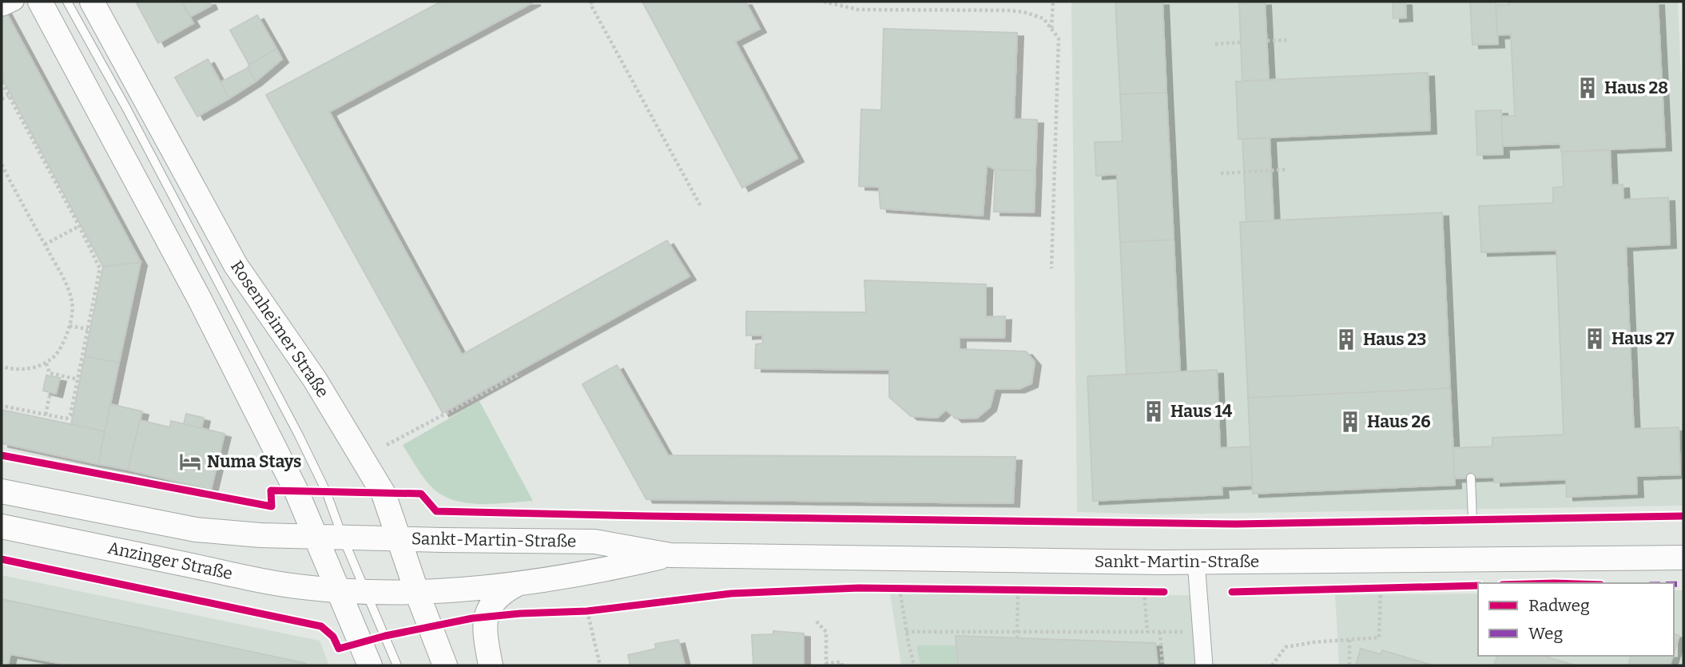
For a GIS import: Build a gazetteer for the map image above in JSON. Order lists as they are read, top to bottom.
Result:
{
  "streets": {
    "main road": ["Rosenheimer Straße", "Sankt-Martin-Straße", "Anzinger Straße"]
  },
  "crossings": [
    ["Rosenheimer Straße", "Sankt-Martin-Straße"],
    ["Sankt-Martin-Straße", "Anzinger Straße"]
  ],
  "places": {
    "building": [
      "Haus 28",
      "Haus 27",
      "Haus 23",
      "Haus 14",
      "Haus 26"
    ],
    "hotel": ["Numa Stays"]
  },
  "legend": ["Radweg", "Weg"]
}
